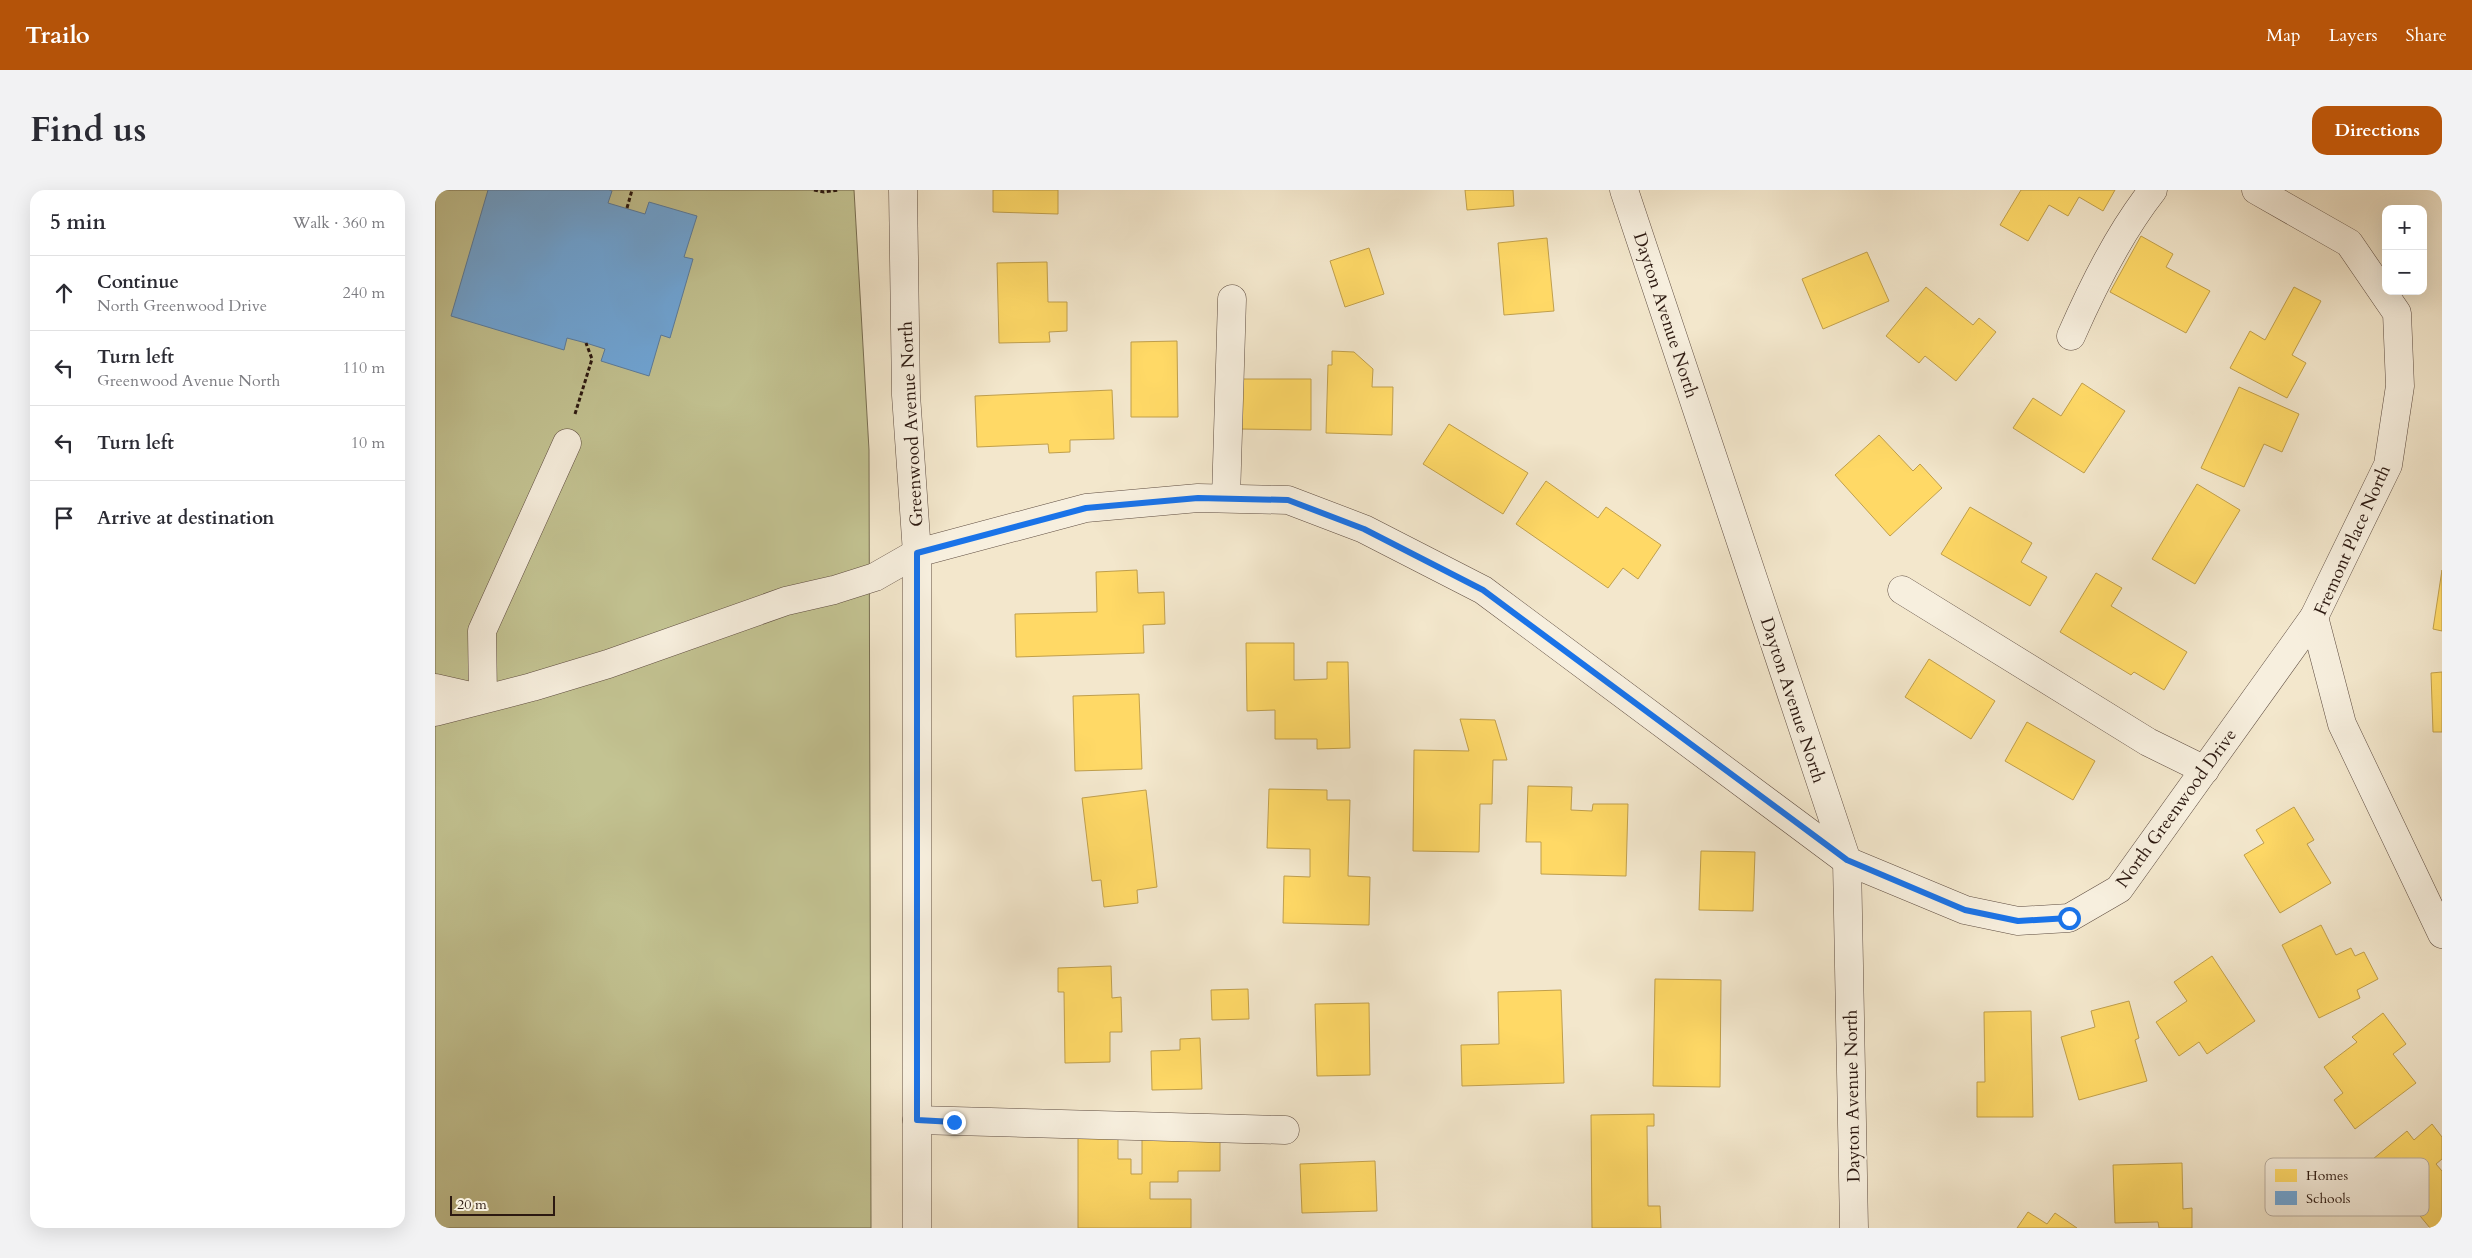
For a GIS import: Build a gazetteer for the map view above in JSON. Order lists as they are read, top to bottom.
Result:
{
  "streets": {
    "street": [
      "Dayton Avenue North",
      "Greenwood Avenue North",
      "Fremont Place North",
      "North Greenwood Drive"
    ]
  },
  "crossings": [
    ["Dayton Avenue North", "North Greenwood Drive"],
    ["Greenwood Avenue North", "North Greenwood Drive"],
    ["Fremont Place North", "North Greenwood Drive"]
  ],
  "legend": ["Homes", "Schools"],
  "scale_bar": "20 m",
  "page": {
    "header": "Trailo",
    "nav": ["Map", "Layers", "Share"],
    "title": "Find us",
    "buttons": "Directions",
    "heading": ["5 min", "Walk · 360 m"],
    "map_buttons": ["+", "−"],
    "list": [
      ["Continue", "North Greenwood Drive", "240 m"],
      ["Turn left", "Greenwood Avenue North", "110 m"],
      ["Turn left", "10 m"],
      "Arrive at destination"
    ],
    "scale": "20 m"
  }
}
